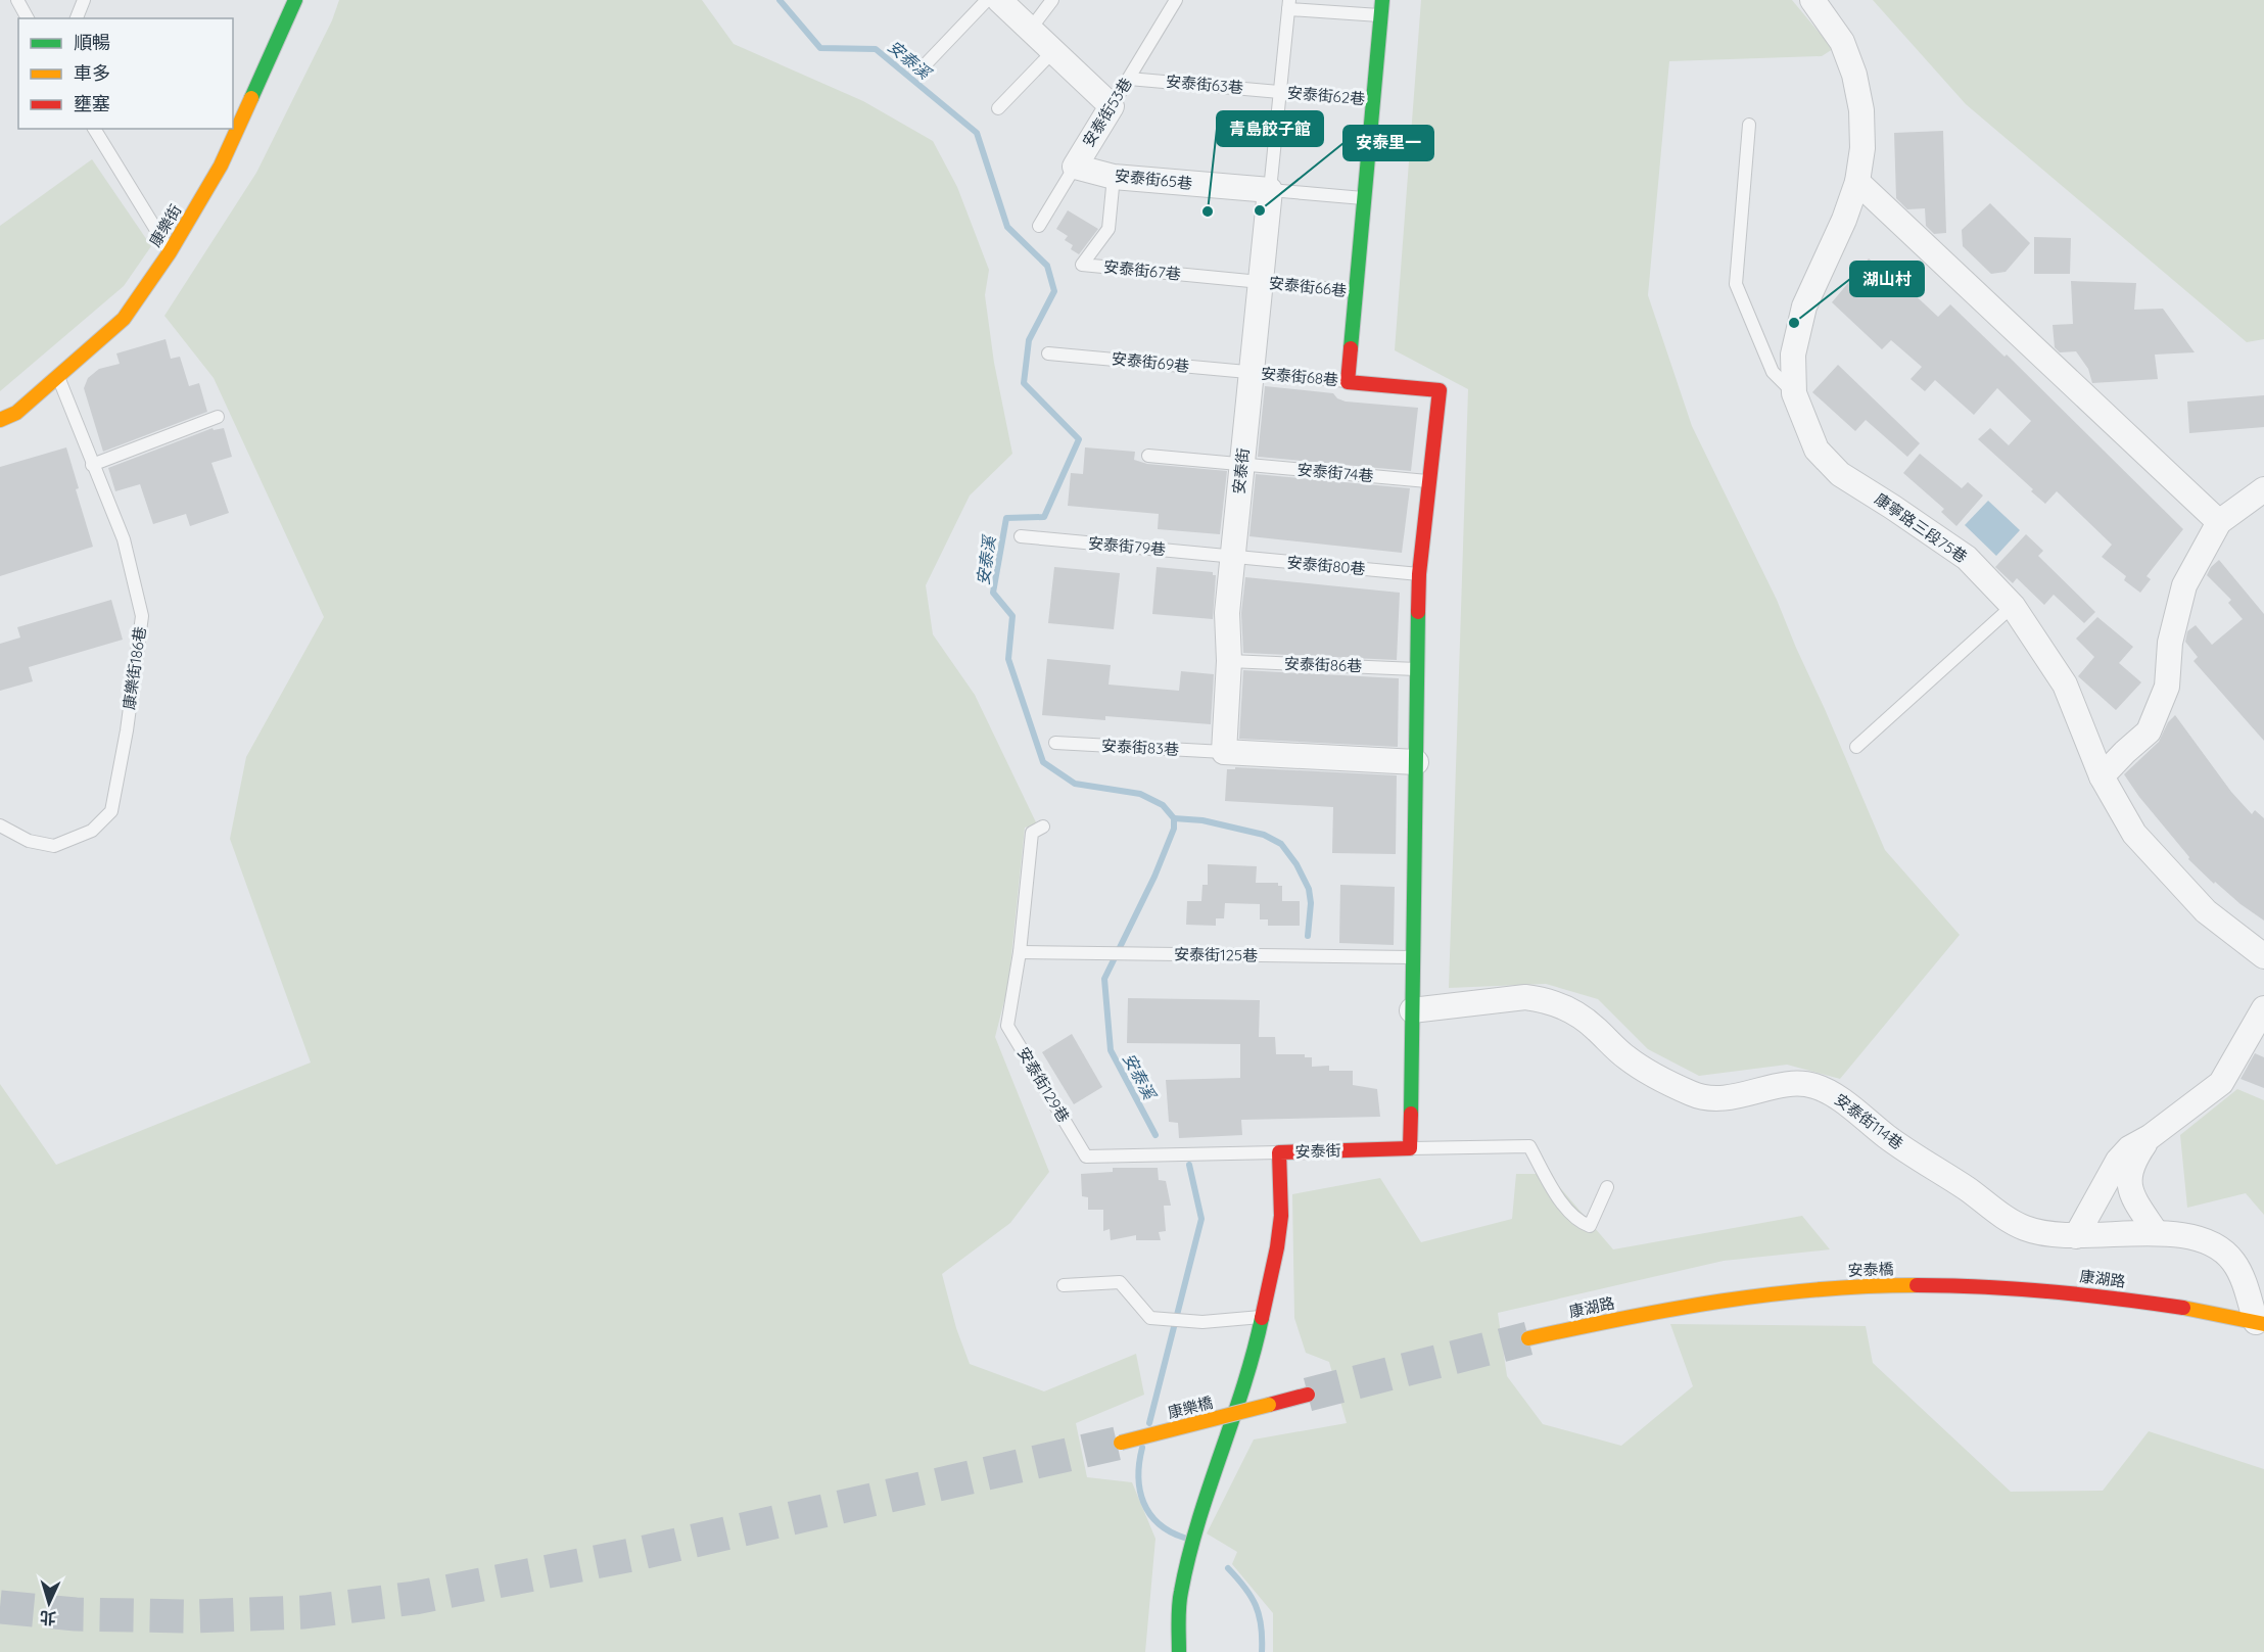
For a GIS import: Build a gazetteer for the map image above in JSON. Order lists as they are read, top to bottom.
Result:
{
  "streets": {
    "street": [
      "安泰街53巷",
      "安泰街65巷",
      "康樂街",
      "安泰街",
      "康寧路三段75巷",
      "安泰街114巷",
      "安泰橋",
      "康湖路",
      "康樂橋"
    ],
    "lane": [
      "安泰街63巷",
      "安泰街62巷",
      "安泰街67巷",
      "安泰街66巷",
      "安泰街69巷",
      "安泰街68巷",
      "安泰街74巷",
      "安泰街79巷",
      "安泰街80巷",
      "安泰街86巷",
      "康樂街186巷",
      "安泰街83巷",
      "安泰街125巷",
      "安泰街129巷"
    ]
  },
  "crossings": [
    ["安泰街63巷", "安泰街62巷"],
    ["安泰街63巷", "安泰街53巷"],
    ["安泰街63巷", "安泰街"],
    ["安泰街62巷", "安泰街"],
    ["安泰街53巷", "安泰街65巷"],
    ["安泰街65巷", "安泰街67巷"],
    ["安泰街65巷", "安泰街"],
    ["康樂街", "康樂街186巷"],
    ["安泰街67巷", "安泰街66巷"],
    ["安泰街67巷", "安泰街"],
    ["安泰街66巷", "安泰街"],
    ["安泰街69巷", "安泰街68巷"],
    ["安泰街69巷", "安泰街"],
    ["安泰街68巷", "安泰街"],
    ["安泰街", "安泰街74巷"],
    ["安泰街", "安泰街79巷"],
    ["安泰街", "安泰街80巷"],
    ["安泰街", "安泰街86巷"],
    ["安泰街", "安泰街83巷"],
    ["安泰街", "安泰街129巷"],
    ["安泰街79巷", "安泰街80巷"],
    ["安泰街125巷", "安泰街129巷"],
    ["安泰街114巷", "康湖路"],
    ["安泰橋", "康湖路"]
  ],
  "water": ["安泰溪"],
  "places": ["安泰里一", "青島餃子館", "湖山村"],
  "legend": ["順暢", "車多", "壅塞"],
  "north": "bottom"
}
